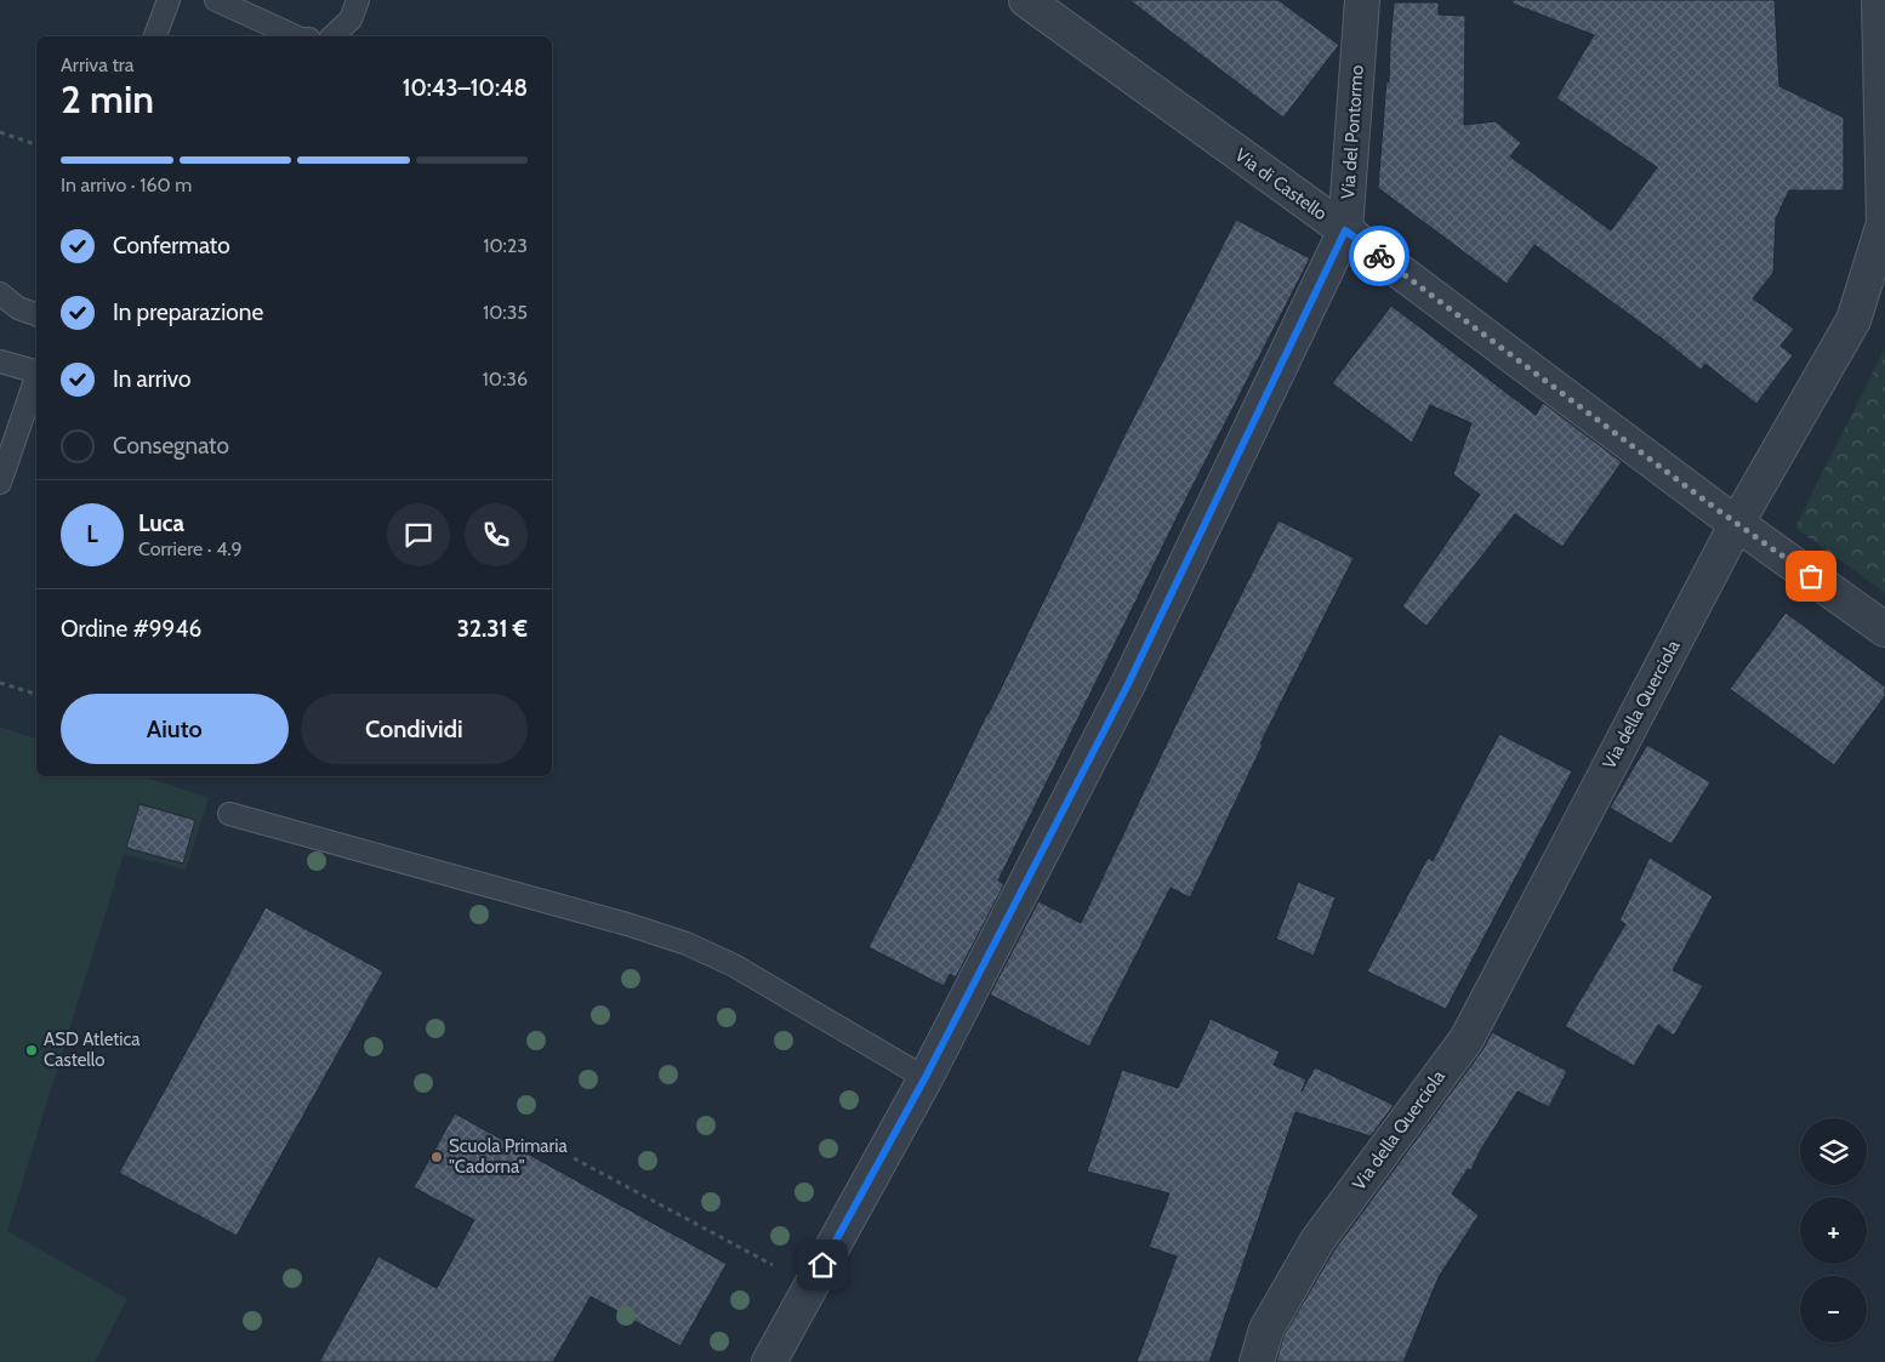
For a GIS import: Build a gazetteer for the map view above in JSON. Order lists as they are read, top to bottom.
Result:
{
  "streets": {
    "street": ["Via del Pontormo", "Via di Castello", "Via della Querciola"]
  },
  "crossings": [
    ["Via del Pontormo", "Via di Castello"],
    ["Via di Castello", "Via della Querciola"]
  ],
  "places": ["ASD Atletica Castello", "Scuola Primaria \"Cadorna\""],
  "page": {
    "heading": ["2 min", "Arriva tra", "10:43–10:48"],
    "panel": [
      "Luca",
      "Corriere · 4.9",
      "Ordine #9946",
      "32.31 €"
    ],
    "bar": "In arrivo · 160 m",
    "list": [
      ["Confermato", "10:23"],
      ["In preparazione", "10:35"],
      ["In arrivo", "10:36"],
      "Consegnato"
    ],
    "round": "L",
    "buttons": ["Aiuto", "Condividi"],
    "map_buttons": ["+", "−"]
  }
}
